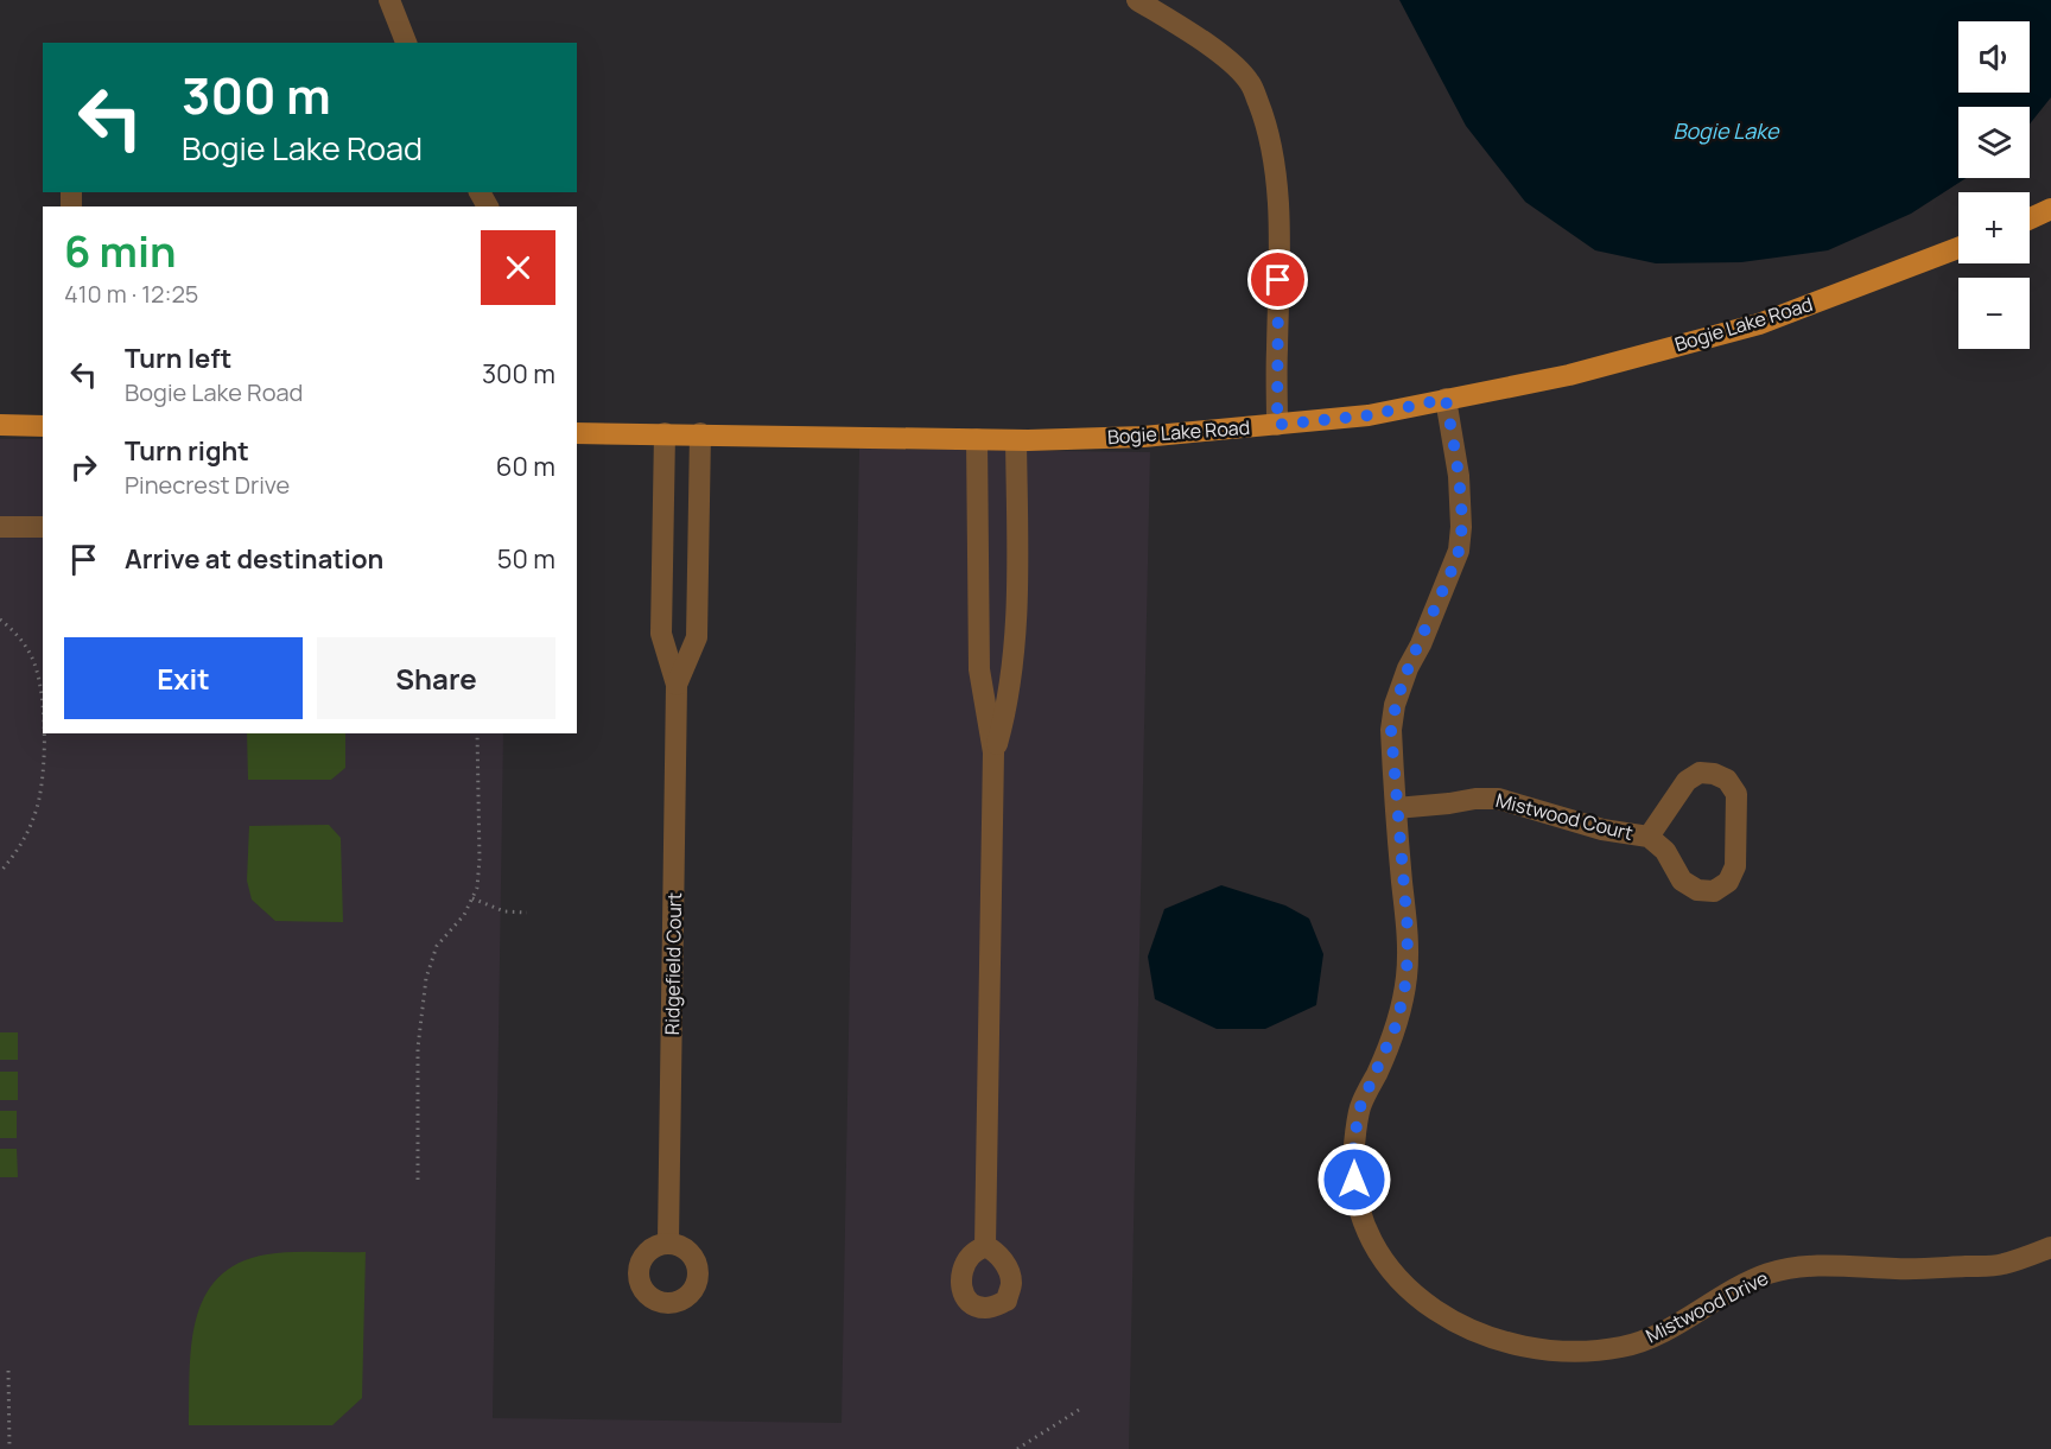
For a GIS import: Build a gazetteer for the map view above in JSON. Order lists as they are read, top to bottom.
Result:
{
  "streets": {
    "main road": ["Bogie Lake Road"],
    "street": ["Mistwood Court", "Ridgefield Court", "Mistwood Drive"]
  },
  "crossings": [
    ["Bogie Lake Road", "Ridgefield Court"],
    ["Bogie Lake Road", "Mistwood Drive"],
    ["Mistwood Court", "Mistwood Drive"]
  ],
  "water": ["Bogie Lake"],
  "page": {
    "map_buttons": ["+", "−"],
    "turn": ["300 m", "Bogie Lake Road"],
    "heading": ["6 min", "410 m · 12:25"],
    "list": [
      {
        "name": "Turn left",
        "note": "Bogie Lake Road",
        "value": "300 m"
      },
      {
        "name": "Turn right",
        "note": "Pinecrest Drive",
        "value": "60 m"
      },
      {
        "name": "Arrive at destination",
        "value": "50 m"
      }
    ],
    "buttons": ["Exit", "Share"]
  }
}
